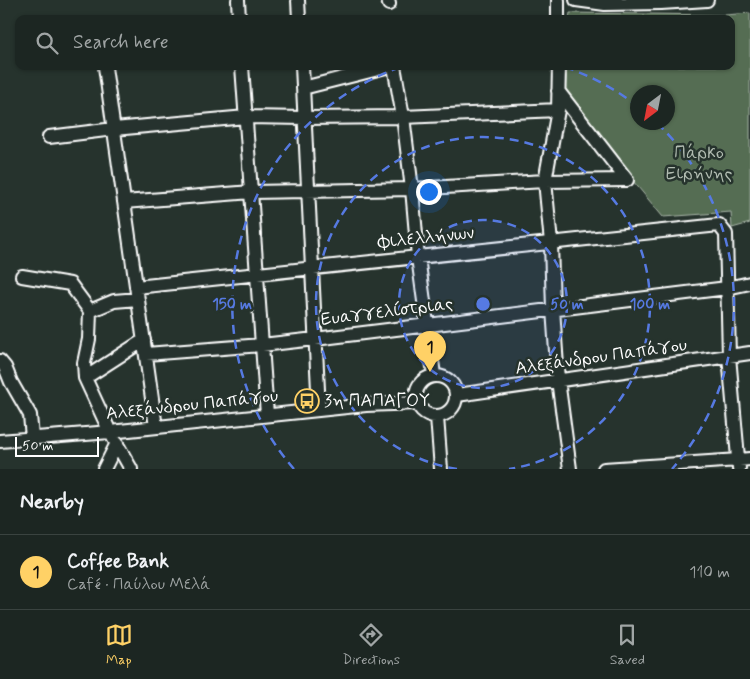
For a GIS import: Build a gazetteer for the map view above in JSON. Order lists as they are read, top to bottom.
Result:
{
  "streets": {
    "street": ["Φιλελλήνων", "Ευαγγελίστριας", "Αλεξάνδρου Παπάγου"]
  },
  "crossings": [
    ["Φιλελλήνων", "Ευαγγελίστριας"]
  ],
  "parks": ["Πάρκο Ειρήνης"],
  "places": {
    "bus stop": ["3η ΠΑΠΑΓΟΥ"]
  },
  "scale_bar": "50 m",
  "north": "bottom left",
  "page": {
    "search": "Search here",
    "pins": "1",
    "scale": "50 m",
    "heading": "Nearby",
    "list": [
      {
        "mark": "1",
        "name": "Coffee Bank",
        "note": "Café · Παύλου Μελά",
        "value": "110 m"
      }
    ],
    "nav": ["Map", "Directions", "Saved"]
  },
  "rings": ["50 m", "100 m", "150 m"]
}
